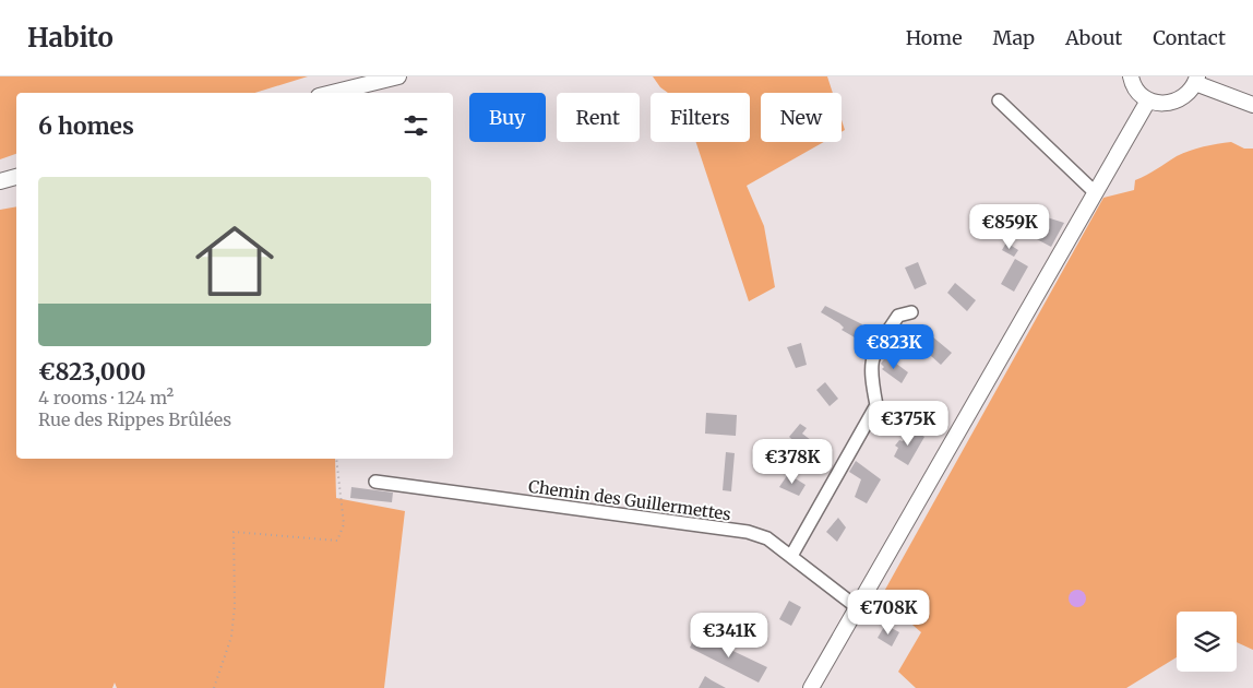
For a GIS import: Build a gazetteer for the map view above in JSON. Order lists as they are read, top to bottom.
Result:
{
  "streets": {
    "street": ["Chemin des Guillermettes"]
  },
  "page": {
    "header": "Habito",
    "nav": [
      "Home",
      "Map",
      "About",
      "Contact"
    ],
    "chip": [
      "Buy",
      "Rent",
      "Filters",
      "New"
    ],
    "heading": "6 homes",
    "list": [
      {
        "name": "€823,000",
        "note": "4 rooms · 124 m² · Rue des Rippes Brûlées"
      }
    ],
    "price": [
      "€859K",
      "€823K",
      "€375K",
      "€378K",
      "€708K",
      "€341K"
    ]
  }
}
